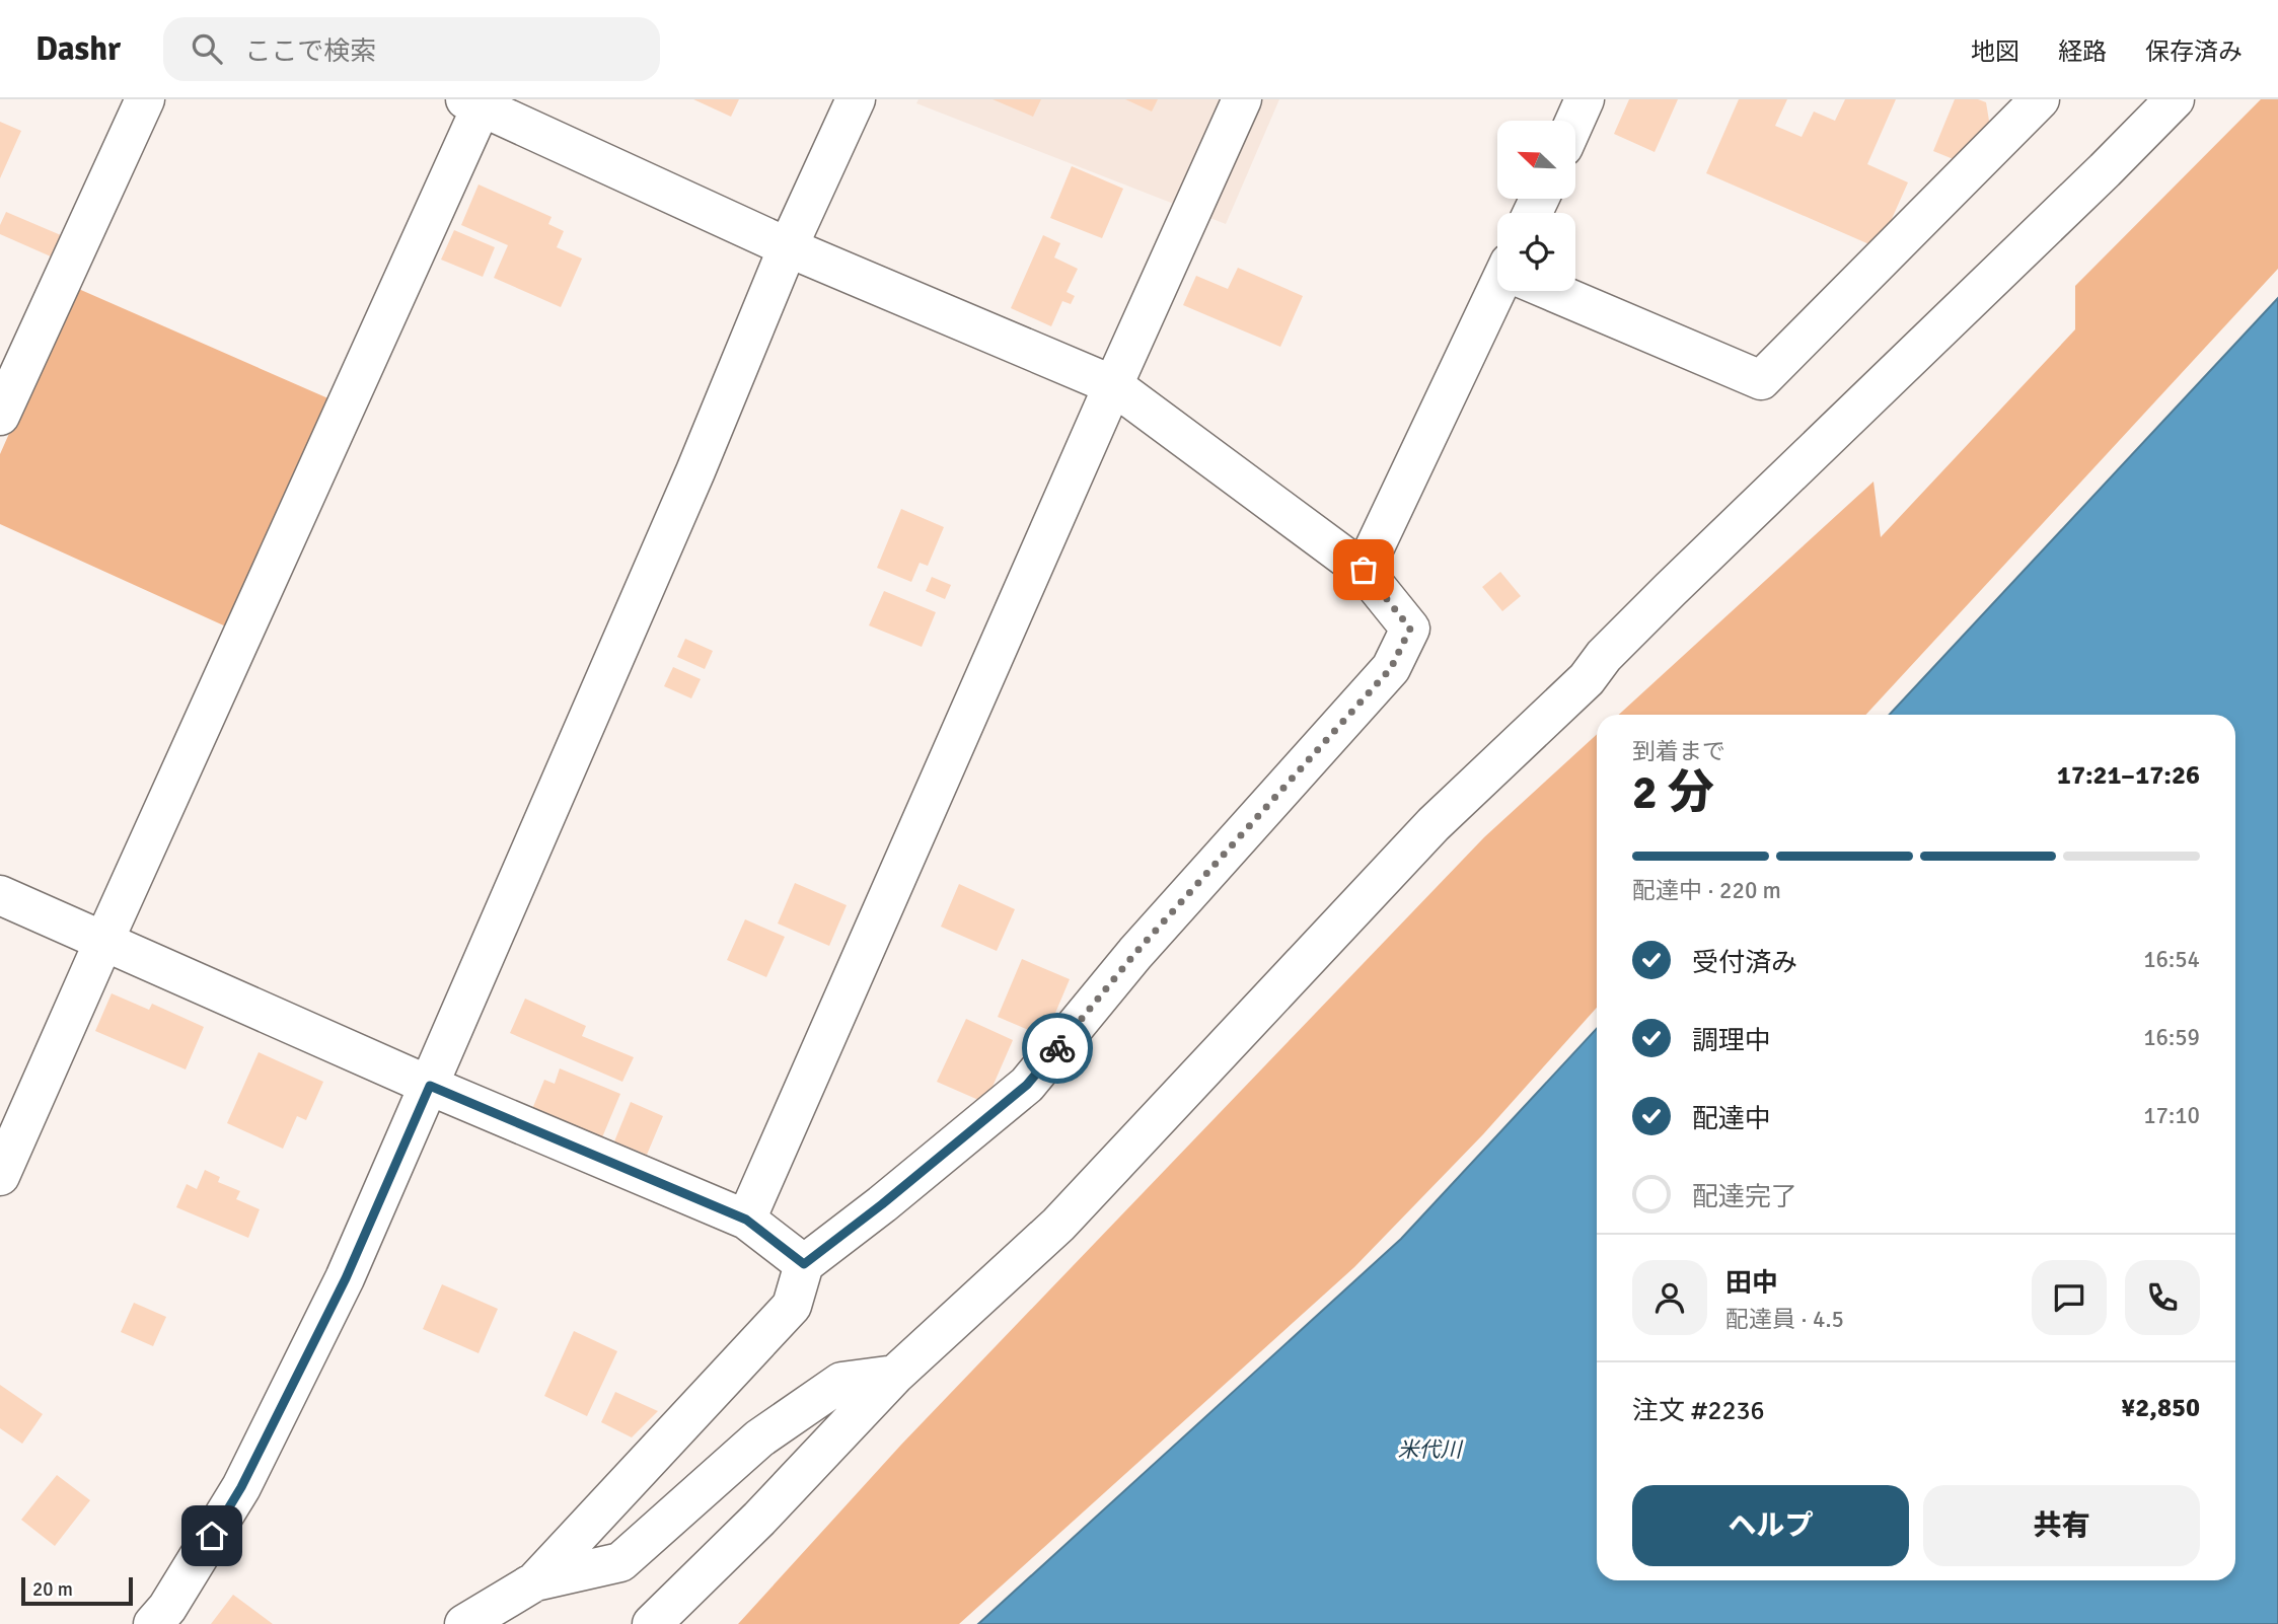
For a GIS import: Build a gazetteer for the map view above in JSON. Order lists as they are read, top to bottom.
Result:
{
  "water": ["米代川"],
  "scale_bar": "20 m",
  "north": "top left",
  "page": {
    "header": "Dashr",
    "search": "ここで検索",
    "nav": ["地図", "経路", "保存済み"],
    "heading": ["2 分", "到着まで", "17:21–17:26"],
    "panel": [
      "田中",
      "配達員 · 4.5",
      "注文 #2236",
      "¥2,850"
    ],
    "bar": "配達中 · 220 m",
    "list": [
      ["受付済み", "16:54"],
      ["調理中", "16:59"],
      ["配達中", "17:10"],
      "配達完了"
    ],
    "buttons": ["ヘルプ", "共有"],
    "scale": "20 m"
  }
}
